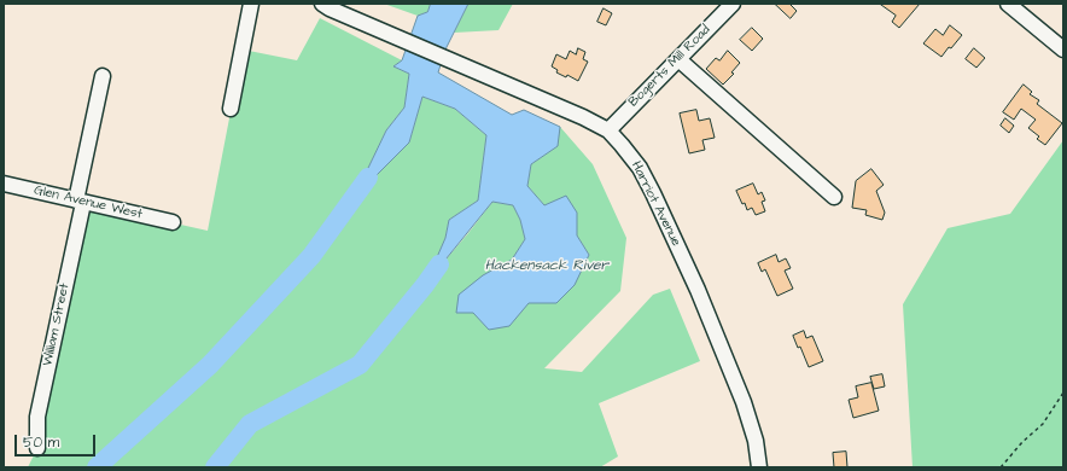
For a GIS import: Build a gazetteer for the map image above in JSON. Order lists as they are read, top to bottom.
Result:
{
  "streets": {
    "street": [
      "Bogerts Mill Road",
      "Glen Avenue West",
      "Harriot Avenue",
      "William Street"
    ]
  },
  "crossings": [
    ["Bogerts Mill Road", "Harriot Avenue"],
    ["Glen Avenue West", "William Street"]
  ],
  "water": ["Hackensack River"],
  "scale_bar": "50 m"
}
